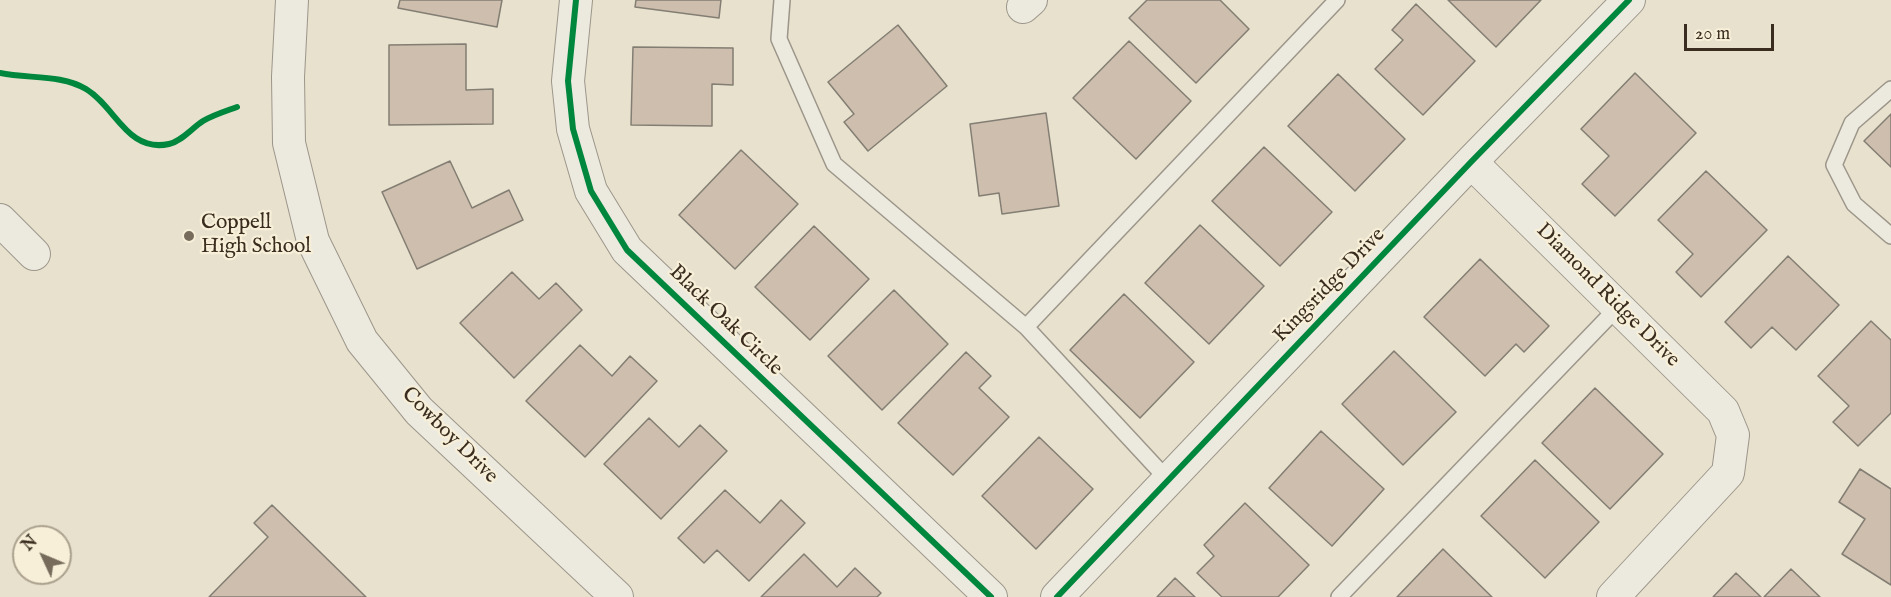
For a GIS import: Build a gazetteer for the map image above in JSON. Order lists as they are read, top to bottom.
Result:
{
  "streets": {
    "street": [
      "Kingsridge Drive",
      "Diamond Ridge Drive",
      "Black Oak Circle",
      "Cowboy Drive"
    ]
  },
  "crossings": [
    ["Kingsridge Drive", "Diamond Ridge Drive"]
  ],
  "places": ["Coppell High School"],
  "scale_bar": "20 m",
  "north": "top left"
}
